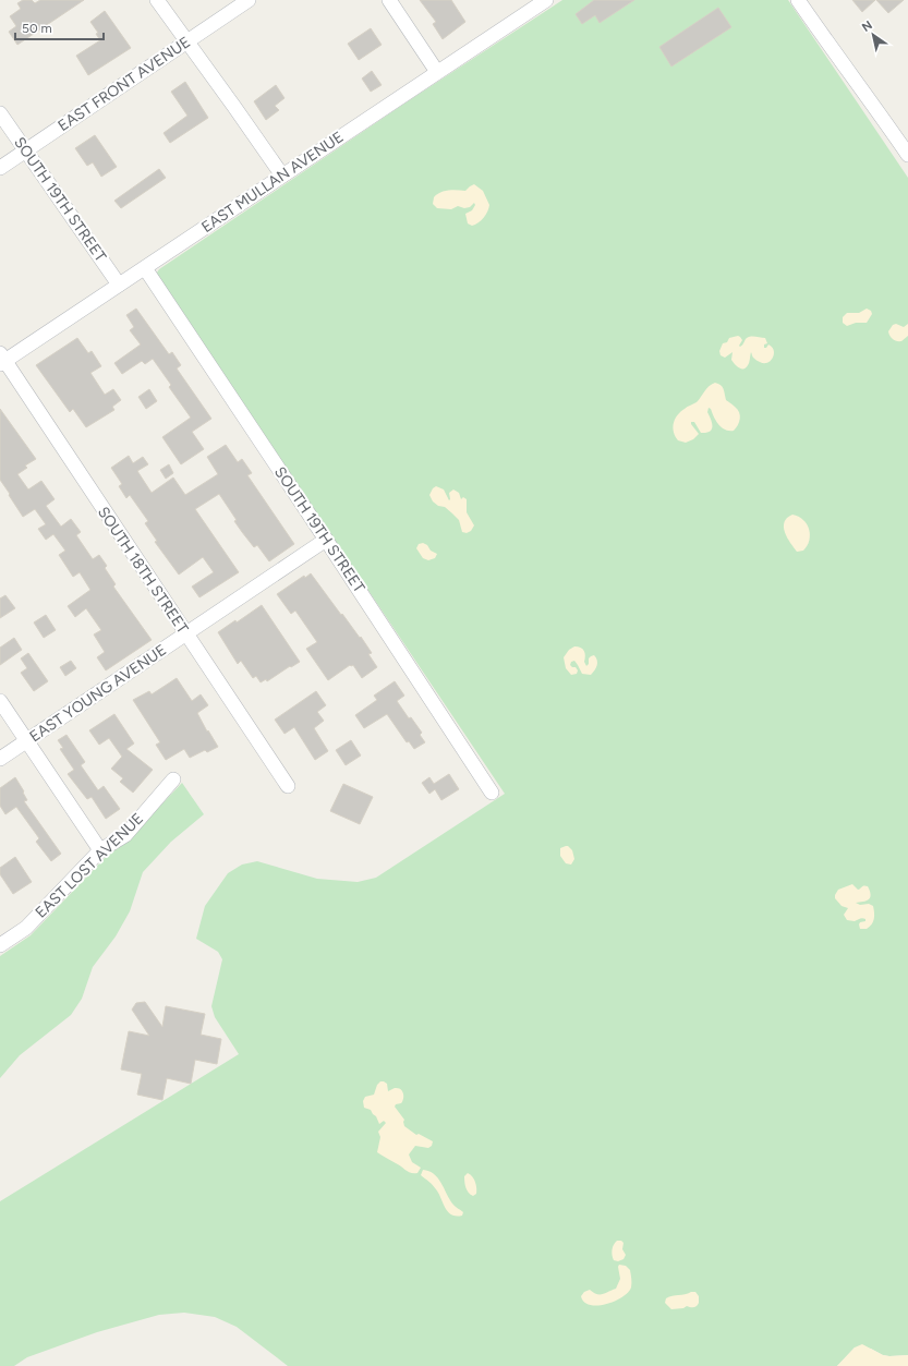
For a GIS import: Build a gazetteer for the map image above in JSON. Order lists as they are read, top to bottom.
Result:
{
  "streets": {
    "street": [
      "EAST FRONT AVENUE",
      "EAST MULLAN AVENUE",
      "SOUTH 19TH STREET",
      "SOUTH 18TH STREET",
      "EAST YOUNG AVENUE",
      "EAST LOST AVENUE"
    ]
  },
  "crossings": [
    ["EAST FRONT AVENUE", "SOUTH 19TH STREET"],
    ["EAST MULLAN AVENUE", "SOUTH 19TH STREET"],
    ["EAST MULLAN AVENUE", "SOUTH 18TH STREET"],
    ["SOUTH 19TH STREET", "EAST YOUNG AVENUE"],
    ["SOUTH 18TH STREET", "EAST YOUNG AVENUE"]
  ],
  "scale_bar": "50 m",
  "north": "top left"
}
